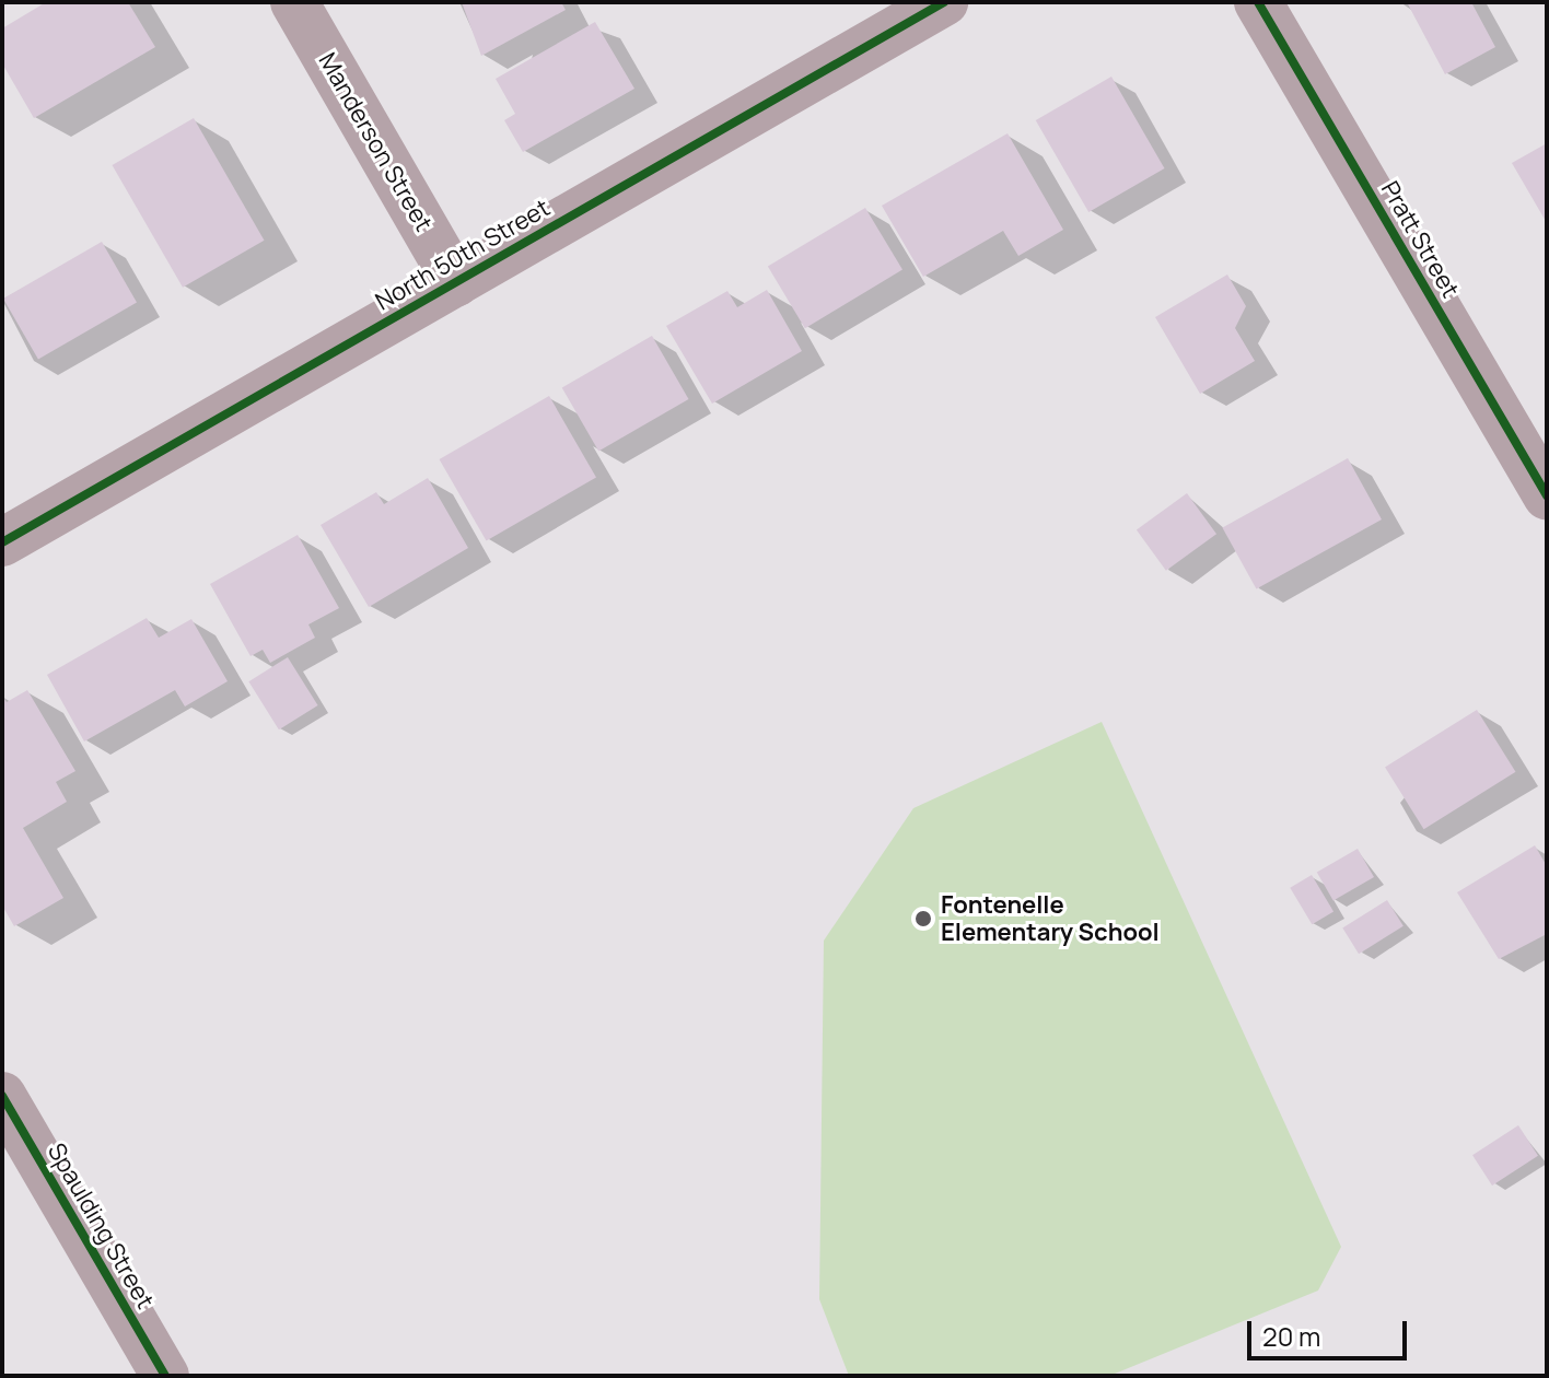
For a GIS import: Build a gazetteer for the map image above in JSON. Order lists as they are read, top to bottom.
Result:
{
  "streets": {
    "street": [
      "Manderson Street",
      "Pratt Street",
      "North 50th Street",
      "Spaulding Street"
    ]
  },
  "crossings": [
    ["Manderson Street", "North 50th Street"]
  ],
  "places": ["Fontenelle Elementary School"],
  "scale_bar": "20 m"
}
